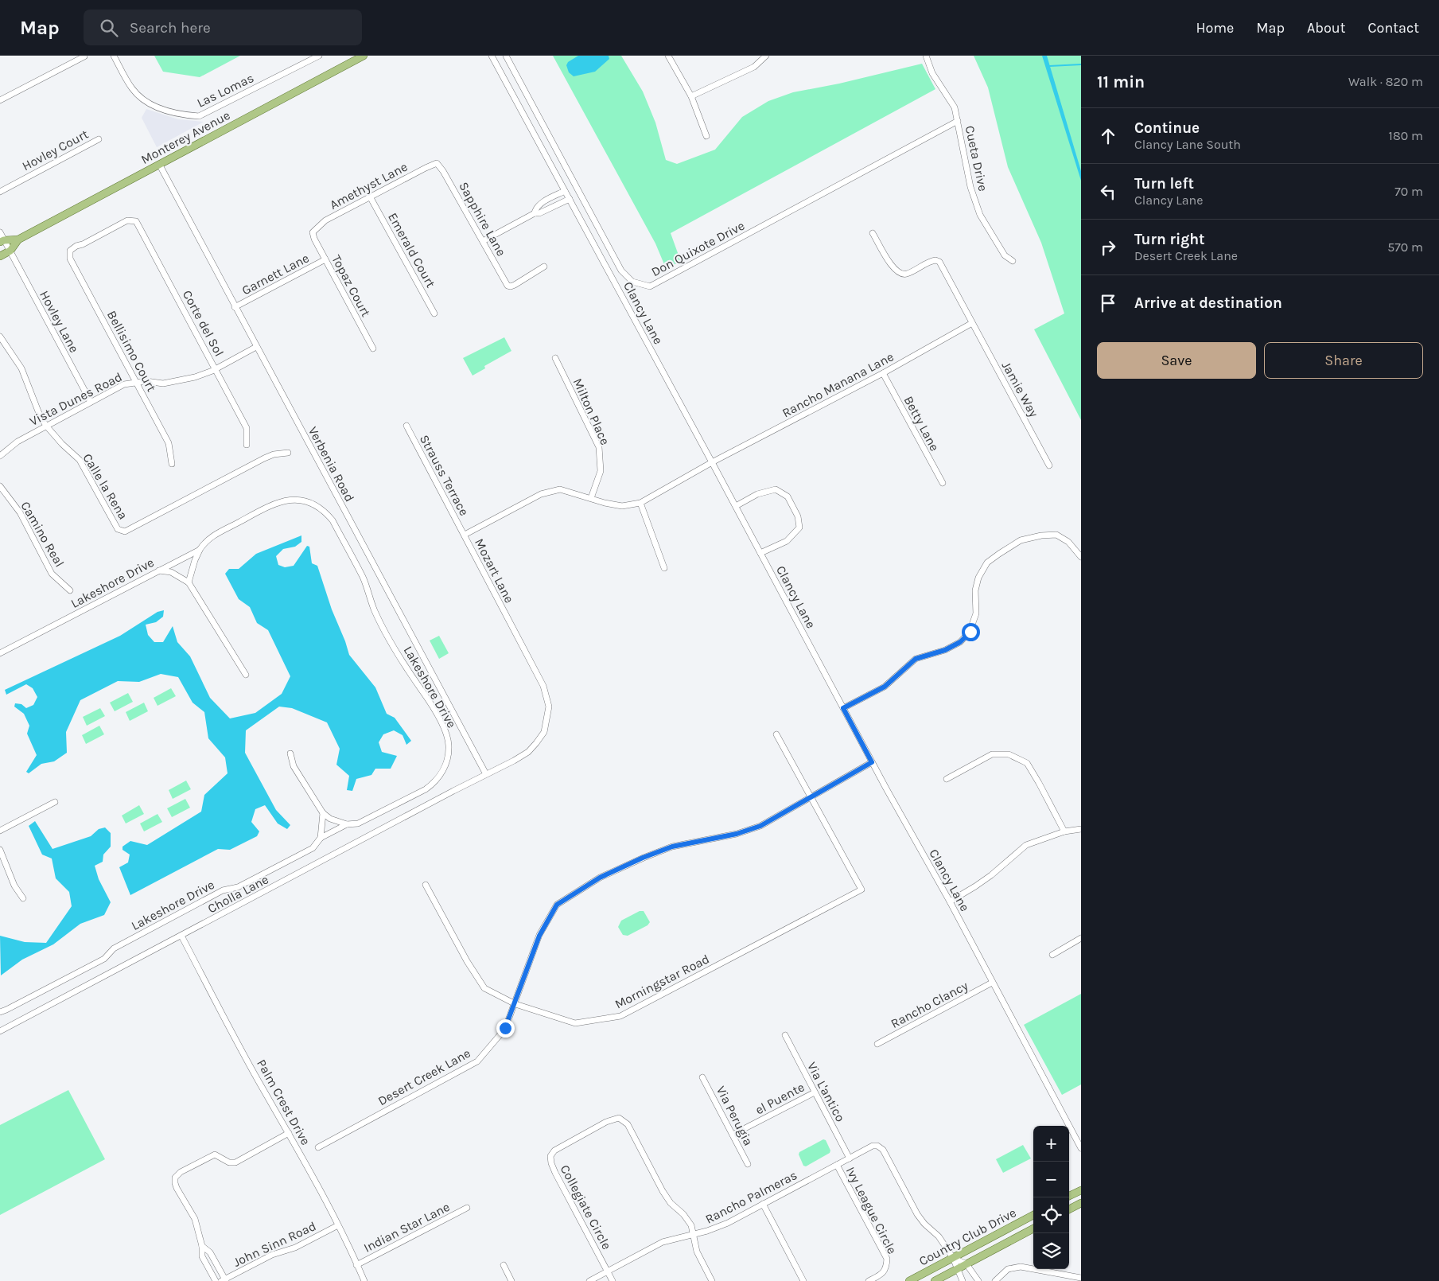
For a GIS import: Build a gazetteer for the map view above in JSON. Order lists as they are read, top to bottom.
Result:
{
  "streets": {
    "main road": ["Monterey Avenue", "Country Club Drive"],
    "street": [
      "Las Lomas",
      "Hovley Court",
      "Cueta Drive",
      "Amethyst Lane",
      "Sapphire Lane",
      "Don Quixote Drive",
      "Emerald Court",
      "Garnett Lane",
      "Topaz Court",
      "Clancy Lane",
      "Hovley Lane",
      "Corte del Sol",
      "Bellisimo Court",
      "Rancho Manana Lane",
      "Jamie Way",
      "Vista Dunes Road",
      "Milton Place",
      "Betty Lane",
      "Verbenia Road",
      "Strauss Terrace",
      "Calle la Rena",
      "Camino Real",
      "Mozart Lane",
      "Lakeshore Drive",
      "Cholla Lane",
      "Morningstar Road",
      "Rancho Clancy",
      "Desert Creek Lane",
      "Via L'antico",
      "el Puente",
      "Palm Crest Drive",
      "Via Perugia",
      "Rancho Palmeras",
      "Collegiate Circle",
      "Ivy League Circle",
      "Indian Star Lane",
      "John Sinn Road"
    ]
  },
  "crossings": [
    ["Monterey Avenue", "Hovley Lane"],
    ["Monterey Avenue", "Verbenia Road"],
    ["Cueta Drive", "Don Quixote Drive"],
    ["Amethyst Lane", "Sapphire Lane"],
    ["Amethyst Lane", "Emerald Court"],
    ["Amethyst Lane", "Topaz Court"],
    ["Garnett Lane", "Topaz Court"],
    ["Garnett Lane", "Verbenia Road"],
    ["Clancy Lane", "Rancho Manana Lane"],
    ["Clancy Lane", "Mozart Lane"],
    ["Clancy Lane", "Rancho Clancy"],
    ["Clancy Lane", "Desert Creek Lane"],
    ["Hovley Lane", "Vista Dunes Road"],
    ["Corte del Sol", "Bellisimo Court"],
    ["Corte del Sol", "Vista Dunes Road"],
    ["Bellisimo Court", "Vista Dunes Road"],
    ["Rancho Manana Lane", "Jamie Way"],
    ["Rancho Manana Lane", "Betty Lane"],
    ["Rancho Manana Lane", "Mozart Lane"],
    ["Vista Dunes Road", "Verbenia Road"],
    ["Vista Dunes Road", "Calle la Rena"],
    ["Milton Place", "Mozart Lane"],
    ["Verbenia Road", "Mozart Lane"],
    ["Verbenia Road", "Cholla Lane"],
    ["Strauss Terrace", "Mozart Lane"],
    ["Mozart Lane", "Cholla Lane"],
    ["Cholla Lane", "Palm Crest Drive"],
    ["Morningstar Road", "Desert Creek Lane"],
    ["Via L'antico", "el Puente"],
    ["Via L'antico", "Rancho Palmeras"],
    ["el Puente", "Via Perugia"],
    ["Palm Crest Drive", "Indian Star Lane"],
    ["Palm Crest Drive", "John Sinn Road"],
    ["Rancho Palmeras", "Collegiate Circle"],
    ["Rancho Palmeras", "Ivy League Circle"],
    ["Rancho Palmeras", "Country Club Drive"]
  ],
  "page": {
    "header": "Map",
    "search": "Search here",
    "nav": [
      "Home",
      "Map",
      "About",
      "Contact"
    ],
    "heading": ["11 min", "Walk · 820 m"],
    "list": [
      ["Continue", "Clancy Lane South", "180 m"],
      ["Turn left", "Clancy Lane", "70 m"],
      ["Turn right", "Desert Creek Lane", "570 m"],
      "Arrive at destination"
    ],
    "buttons": ["Save", "Share"],
    "map_buttons": ["+", "−"]
  }
}
